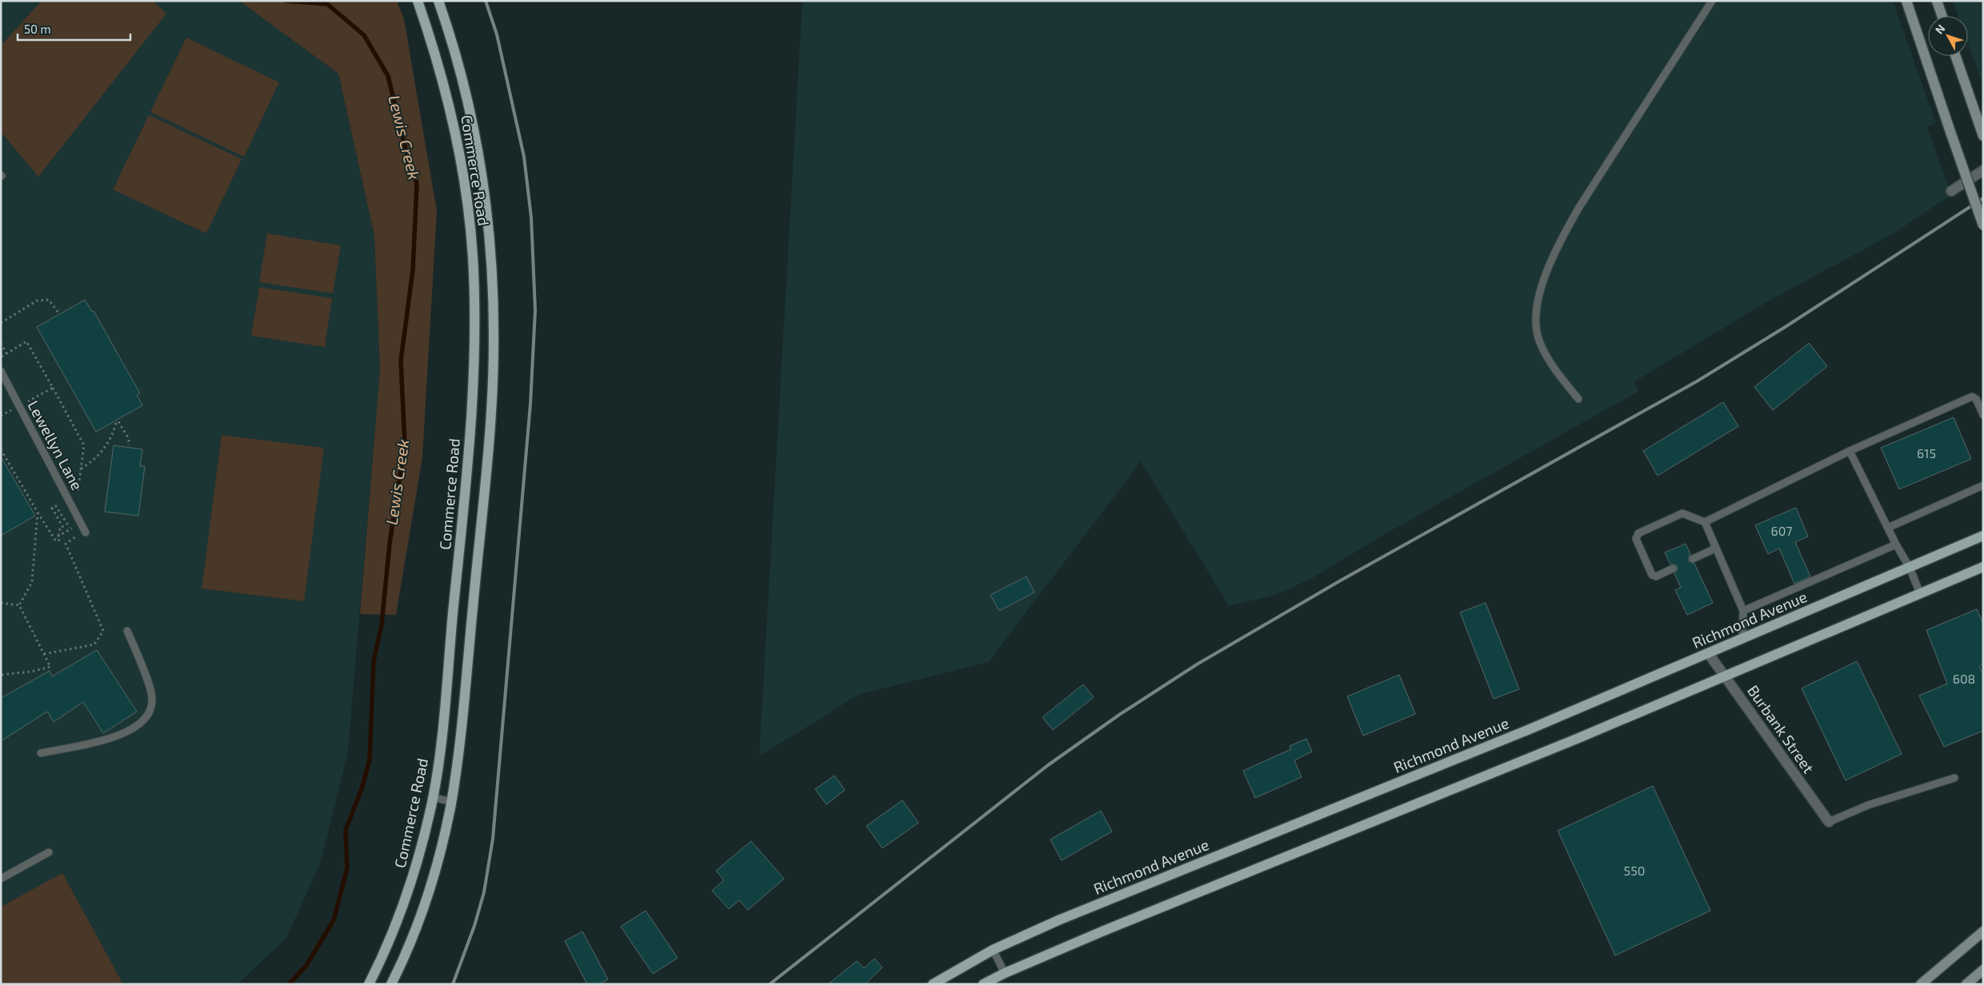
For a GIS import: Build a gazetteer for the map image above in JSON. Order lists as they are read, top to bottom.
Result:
{
  "streets": {
    "main road": ["Commerce Road", "Richmond Avenue"],
    "street": ["Burbank Street"],
    "lane": ["Lewellyn Lane"]
  },
  "crossings": [
    ["Richmond Avenue", "Burbank Street"]
  ],
  "water": ["Lewis Creek"],
  "house_numbers": [
    "615",
    "607",
    "608",
    "550"
  ],
  "scale_bar": "50 m",
  "north": "top left"
}
